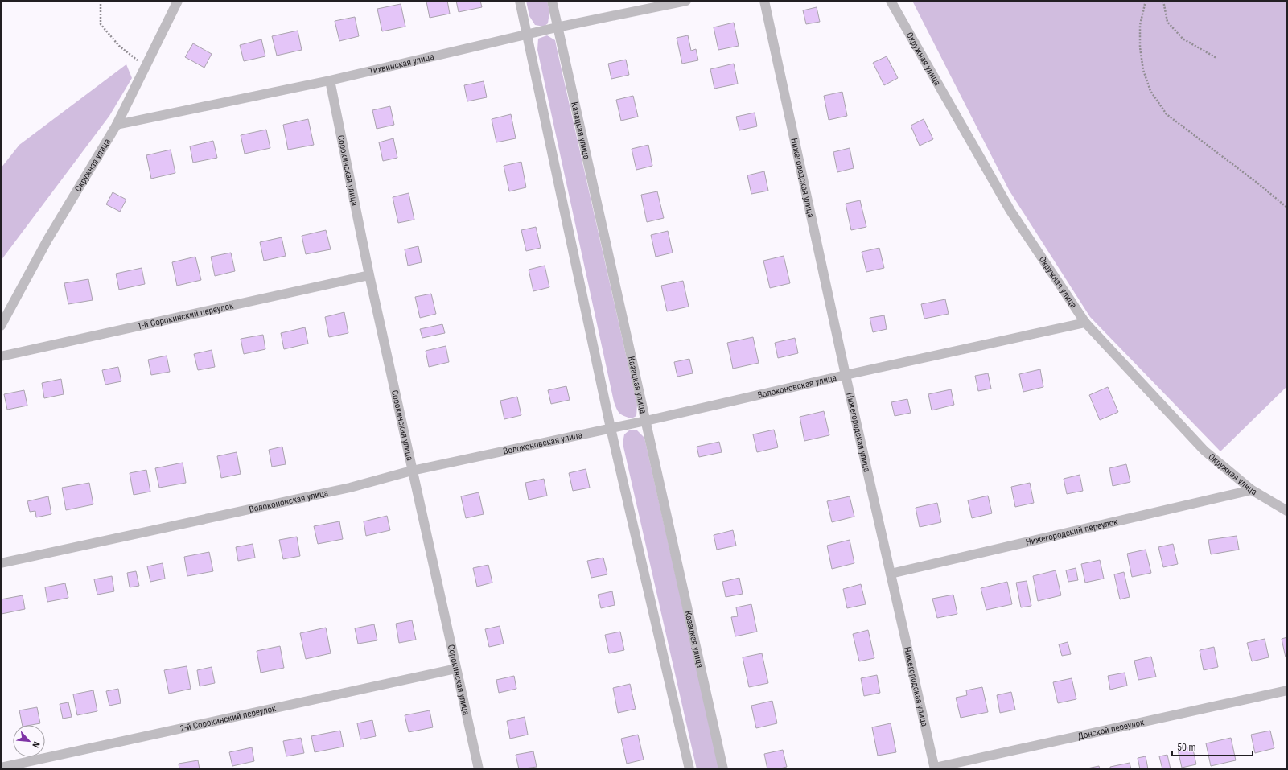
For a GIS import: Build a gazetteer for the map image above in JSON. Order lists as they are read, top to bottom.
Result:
{
  "streets": {
    "street": [
      "Окружная улица",
      "Тихвинская улица",
      "Казацкая улица",
      "Сорокинская улица",
      "Нижегородская улица",
      "1-й Сорокинский переулок",
      "Волоконовская улица",
      "Нижегородский переулок",
      "2-й Сорокинский переулок",
      "Донской переулок"
    ]
  },
  "crossings": [
    ["Окружная улица", "Тихвинская улица"],
    ["Окружная улица", "Волоконовская улица"],
    ["Окружная улица", "Нижегородский переулок"],
    ["Тихвинская улица", "Казацкая улица"],
    ["Тихвинская улица", "Сорокинская улица"],
    ["Казацкая улица", "Волоконовская улица"],
    ["Сорокинская улица", "1-й Сорокинский переулок"],
    ["Сорокинская улица", "Волоконовская улица"],
    ["Сорокинская улица", "2-й Сорокинский переулок"],
    ["Нижегородская улица", "Волоконовская улица"],
    ["Нижегородская улица", "Нижегородский переулок"],
    ["Нижегородская улица", "Донской переулок"]
  ],
  "scale_bar": "50 m",
  "north": "bottom right"
}
